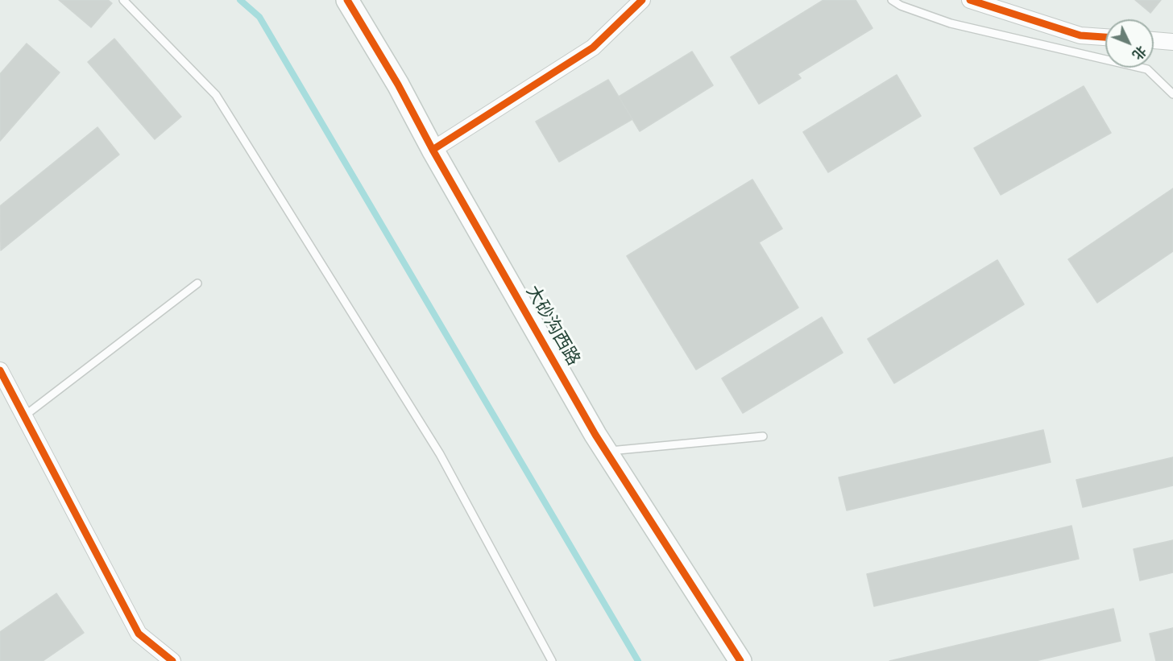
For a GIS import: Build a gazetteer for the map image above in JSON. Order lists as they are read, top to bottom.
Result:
{
  "streets": {
    "street": ["大砂沟西路"]
  },
  "north": "bottom right"
}
